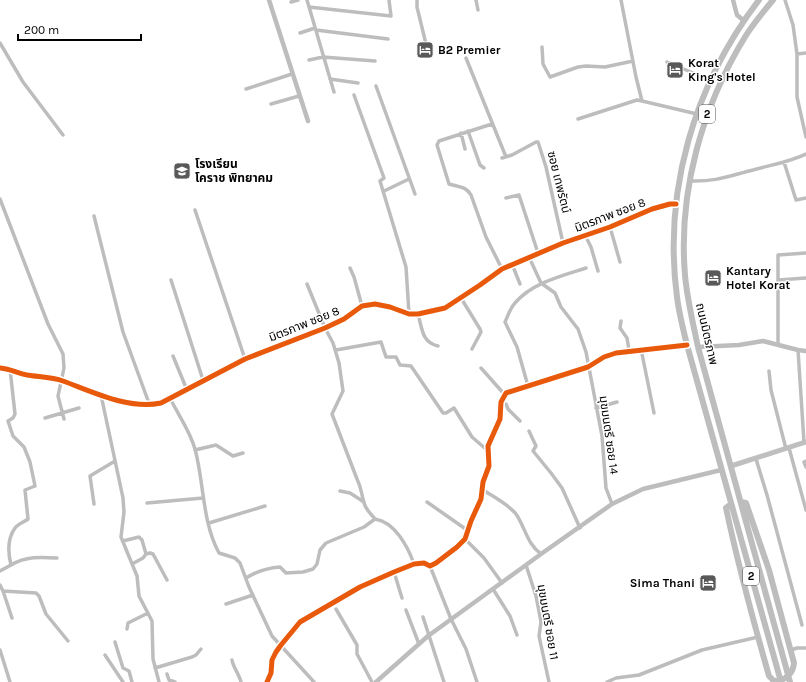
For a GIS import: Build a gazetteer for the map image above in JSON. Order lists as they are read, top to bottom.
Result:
{
  "streets": {
    "highway": ["2", "ถนนมิตรภาพ"],
    "street": [
      "ซอย เทพรัตน์",
      "มิตรภาพ ซอย 8",
      "มุขมนตรี ซอย 14",
      "มุขมนตรี ซอย 11"
    ]
  },
  "crossings": [
    ["ซอย เทพรัตน์", "มิตรภาพ ซอย 8"],
    ["มิตรภาพ ซอย 8", "ถนนมิตรภาพ"]
  ],
  "places": {
    "hotel": [
      "B2 Premier",
      "Korat King's Hotel",
      "Kantary Hotel Korat",
      "Sima Thani"
    ],
    "school or university": ["โรงเรียน โคราช พิทยาคม"]
  },
  "scale_bar": "200 m"
}
